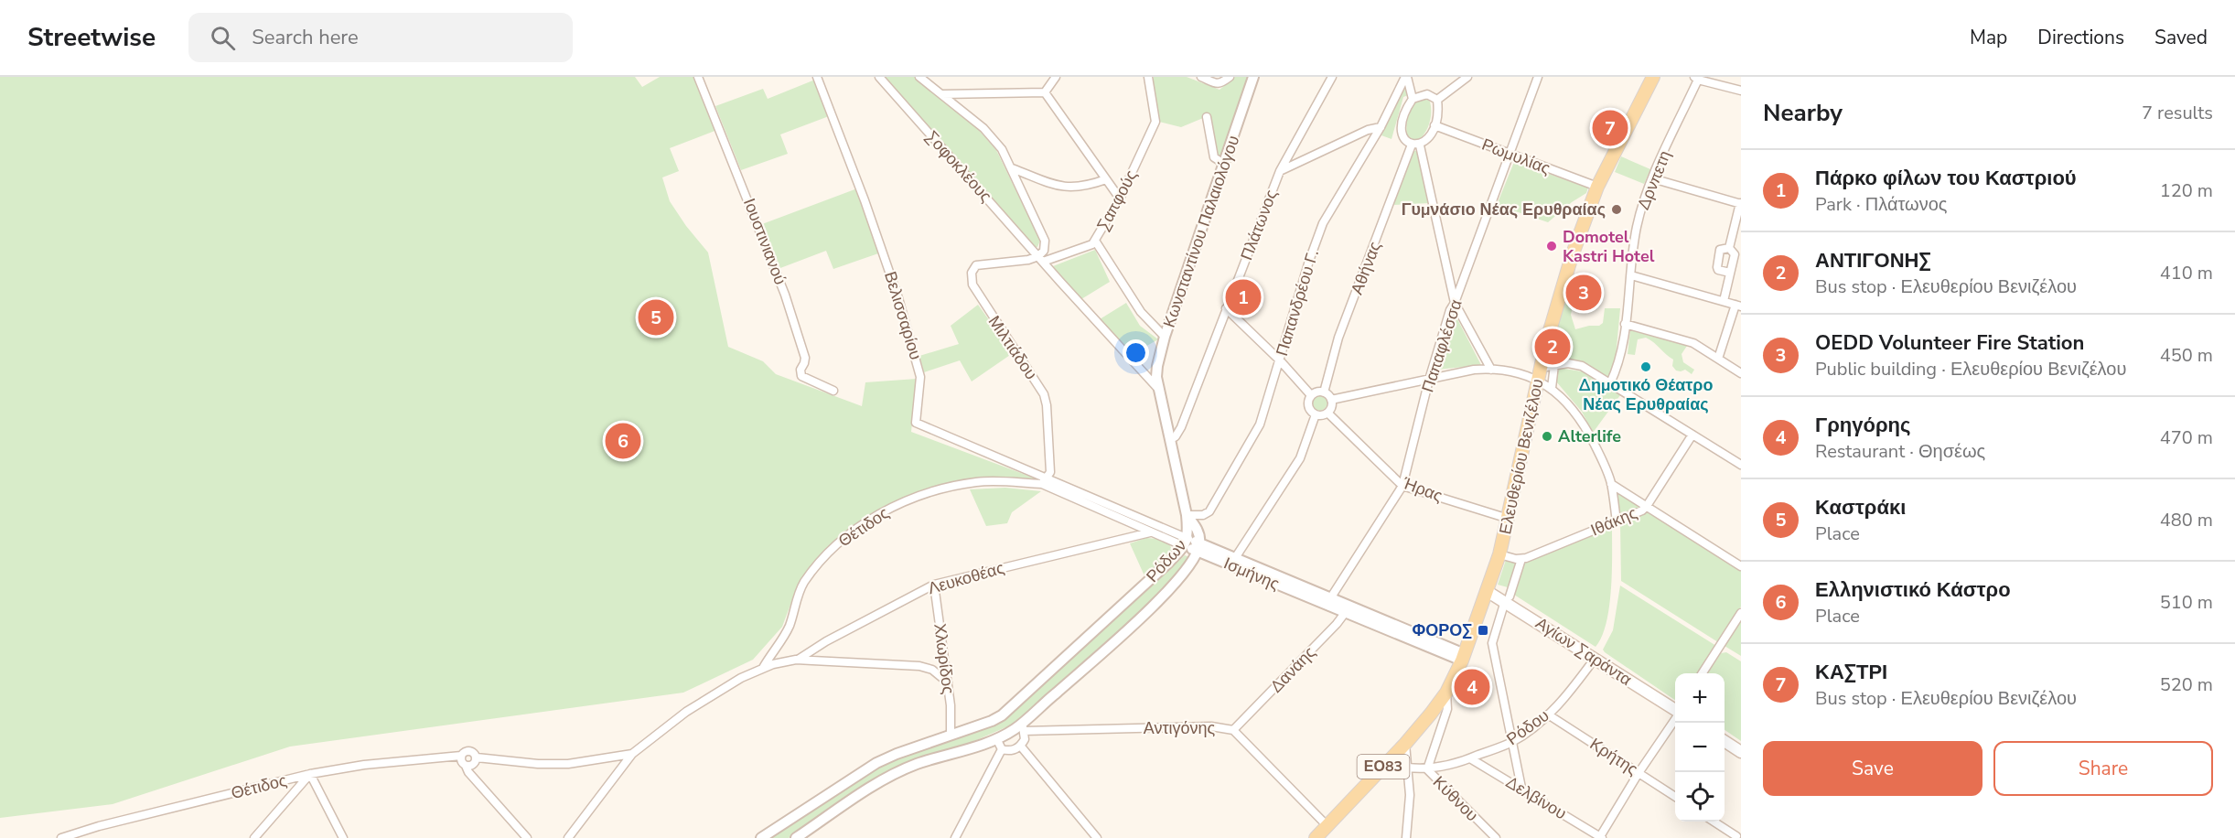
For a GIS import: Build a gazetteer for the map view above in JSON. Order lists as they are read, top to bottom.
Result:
{
  "streets": {
    "main road": ["Ελευθερίου Βενιζέλου", "Αγίων Σαράντα", "ΕΟ83"],
    "street": [
      "Ρωμυλίας",
      "Σοφοκλέους",
      "Δρνπετη",
      "Σαπφούς",
      "Πλάτωνος",
      "Κωνσταντίνου Παλαιολόγου",
      "Ιουστινιανού",
      "Αθήνας",
      "Παπανδρέου Γ.",
      "Βελισσαρίου",
      "Παπαφλέσσα",
      "Μιλτιάδου",
      "Ήρας",
      "Ιθάκης",
      "Θέτιδος",
      "Ρόδων",
      "Ισμήνης",
      "Λευκοθέας",
      "Χλωρίδος",
      "Δανάης",
      "Ρόδου",
      "Αντιγόνης",
      "Κρήτης",
      "Δελβίνου",
      "Κύθνου"
    ]
  },
  "crossings": [
    ["Ρωμυλίας", "Αθήνας"],
    ["Ρωμυλίας", "Παπαφλέσσα"],
    ["Ρωμυλίας", "Ελευθερίου Βενιζέλου"],
    ["Σοφοκλέους", "Κωνσταντίνου Παλαιολόγου"],
    ["Σοφοκλέους", "Μιλτιάδου"],
    ["Σαπφούς", "Κωνσταντίνου Παλαιολόγου"],
    ["Σαπφούς", "Μιλτιάδου"],
    ["Πλάτωνος", "Κωνσταντίνου Παλαιολόγου"],
    ["Κωνσταντίνου Παλαιολόγου", "Παπανδρέου Γ."],
    ["Κωνσταντίνου Παλαιολόγου", "Ρόδων"],
    ["Αθήνας", "Ήρας"],
    ["Παπανδρέου Γ.", "Ρόδων"],
    ["Βελισσαρίου", "Μιλτιάδου"],
    ["Βελισσαρίου", "Θέτιδος"],
    ["Βελισσαρίου", "Ισμήνης"],
    ["Παπαφλέσσα", "Ήρας"],
    ["Παπαφλέσσα", "Ισμήνης"],
    ["Μιλτιάδου", "Θέτιδος"],
    ["Μιλτιάδου", "Ισμήνης"],
    ["Ελευθερίου Βενιζέλου", "Ήρας"],
    ["Ελευθερίου Βενιζέλου", "Ισμήνης"],
    ["Ελευθερίου Βενιζέλου", "Αγίων Σαράντα"],
    ["Ελευθερίου Βενιζέλου", "ΕΟ83"],
    ["Θέτιδος", "Ισμήνης"],
    ["Ρόδων", "Ισμήνης"],
    ["Ρόδων", "Χλωρίδος"],
    ["Ρόδων", "Αντιγόνης"],
    ["Ισμήνης", "Λευκοθέας"],
    ["Ισμήνης", "Δανάης"],
    ["Ισμήνης", "ΕΟ83"],
    ["Λευκοθέας", "Χλωρίδος"],
    ["Αγίων Σαράντα", "Ρόδου"],
    ["Δανάης", "Αντιγόνης"],
    ["Ρόδου", "Κρήτης"],
    ["Ρόδου", "Δελβίνου"],
    ["Ρόδου", "Κύθνου"],
    ["Αντιγόνης", "ΕΟ83"],
    ["ΕΟ83", "Κύθνου"]
  ],
  "places": {
    "other": [
      "Γυμνάσιο Νέας Ερυθραίας",
      "Domotel Kastri Hotel",
      "Δημοτικό Θέατρο Νέας Ερυθραίας",
      "Alterlife"
    ],
    "transit": ["ΦΟΡΟΣ"]
  },
  "page": {
    "header": "Streetwise",
    "search": "Search here",
    "nav": ["Map", "Directions", "Saved"],
    "heading": ["Nearby", "7 results"],
    "pins": [
      "7",
      "3",
      "1",
      "5",
      "2",
      "6",
      "4"
    ],
    "list": [
      {
        "mark": "1",
        "name": "Πάρκο φίλων του Καστριού",
        "note": "Park · Πλάτωνος",
        "value": "120 m"
      },
      {
        "mark": "2",
        "name": "ΑΝΤΙΓΟΝΗΣ",
        "note": "Bus stop · Ελευθερίου Βενιζέλου",
        "value": "410 m"
      },
      {
        "mark": "3",
        "name": "OEDD Volunteer Fire Station",
        "note": "Public building · Ελευθερίου Βενιζέλου",
        "value": "450 m"
      },
      {
        "mark": "4",
        "name": "Γρηγόρης",
        "note": "Restaurant · Θησέως",
        "value": "470 m"
      },
      {
        "mark": "5",
        "name": "Καστράκι",
        "note": "Place",
        "value": "480 m"
      },
      {
        "mark": "6",
        "name": "Ελληνιστικό Κάστρο",
        "note": "Place",
        "value": "510 m"
      },
      {
        "mark": "7",
        "name": "ΚΑΣΤΡΙ",
        "note": "Bus stop · Ελευθερίου Βενιζέλου",
        "value": "520 m"
      }
    ],
    "map_buttons": ["+", "−"],
    "buttons": ["Save", "Share"]
  }
}
